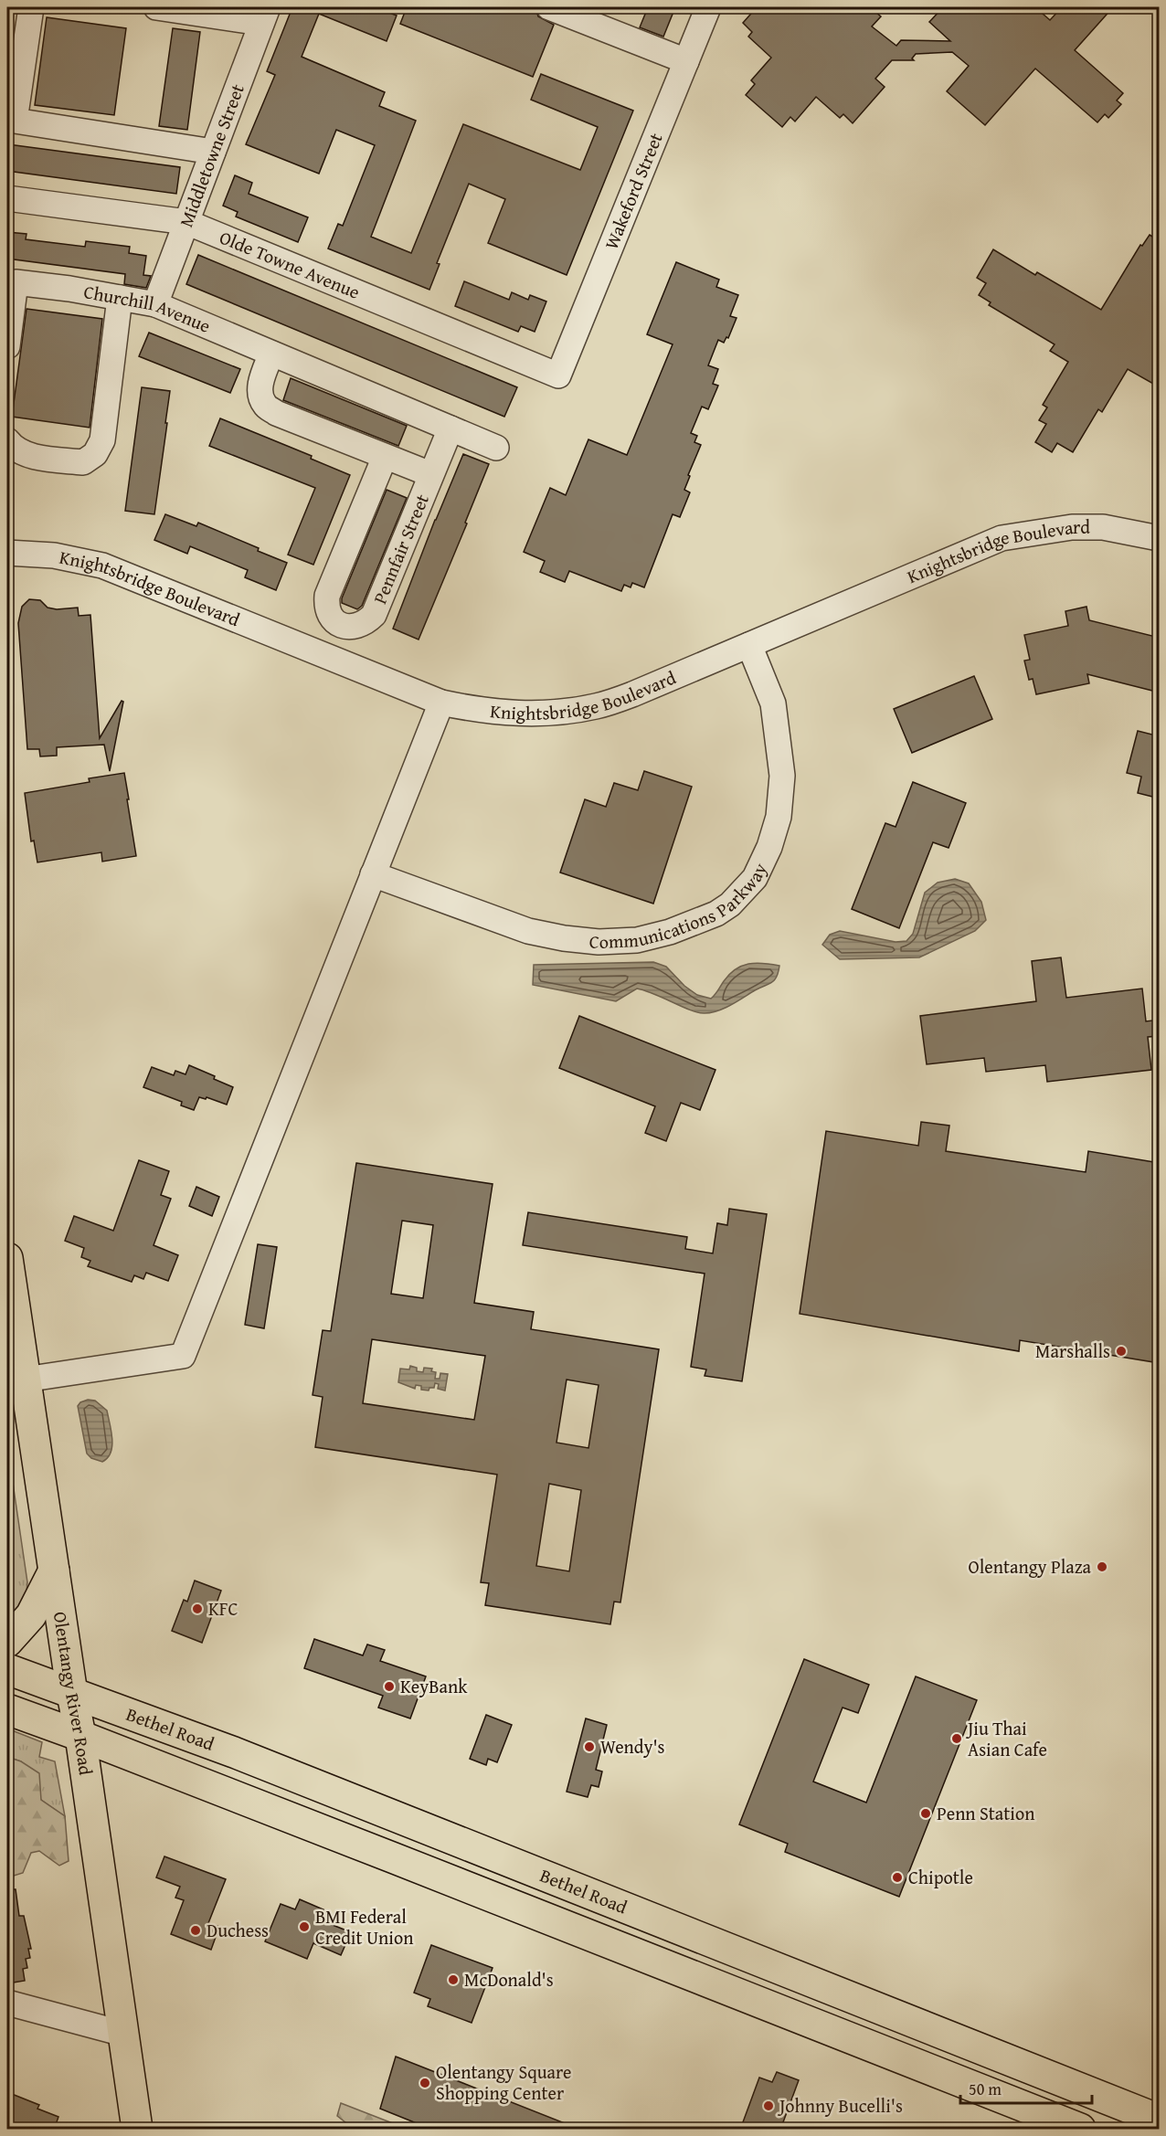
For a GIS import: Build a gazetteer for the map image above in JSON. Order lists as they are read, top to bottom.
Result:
{
  "streets": {
    "main road": ["Olentangy River Road", "Bethel Road"],
    "street": [
      "Middletowne Street",
      "Wakeford Street",
      "Olde Towne Avenue",
      "Churchill Avenue",
      "Pennfair Street",
      "Knightsbridge Boulevard",
      "Communications Parkway"
    ]
  },
  "crossings": [
    ["Middletowne Street", "Olde Towne Avenue"],
    ["Middletowne Street", "Churchill Avenue"],
    ["Wakeford Street", "Olde Towne Avenue"],
    ["Churchill Avenue", "Pennfair Street"],
    ["Knightsbridge Boulevard", "Communications Parkway"],
    ["Olentangy River Road", "Bethel Road"]
  ],
  "places": [
    "Marshalls",
    "Olentangy Plaza",
    "KFC",
    "KeyBank",
    "Jiu Thai Asian Cafe",
    "Wendy's",
    "Penn Station",
    "Chipotle",
    "BMI Federal Credit Union",
    "Duchess",
    "McDonald's",
    "Olentangy Square Shopping Center",
    "Johnny Bucelli's"
  ],
  "scale_bar": "50 m"
}
